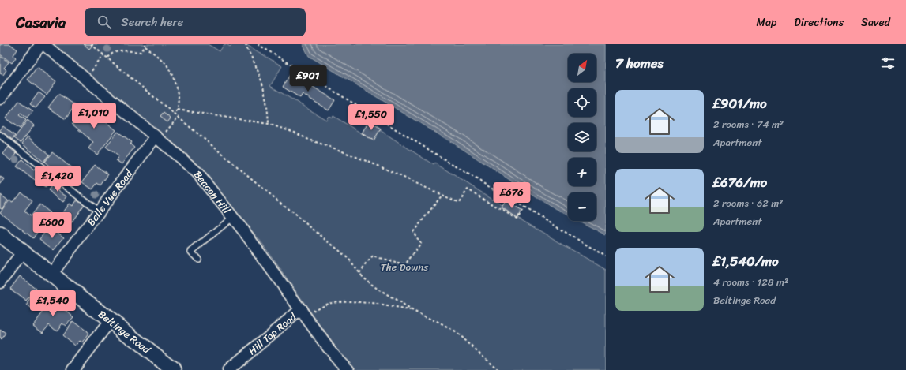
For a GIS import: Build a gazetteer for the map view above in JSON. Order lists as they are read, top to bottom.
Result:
{
  "streets": {
    "street": [
      "Beacon Hill",
      "Belle Vue Road",
      "Beltinge Road",
      "Hill Top Road"
    ]
  },
  "crossings": [
    ["Beacon Hill", "Belle Vue Road"],
    ["Beacon Hill", "Hill Top Road"],
    ["Belle Vue Road", "Beltinge Road"]
  ],
  "parks": ["The Downs"],
  "north": "top right",
  "page": {
    "header": "Casavia",
    "search": "Search here",
    "nav": ["Map", "Directions", "Saved"],
    "heading": "7 homes",
    "map_buttons": ["+", "−"],
    "price": [
      "£901",
      "£1,010",
      "£1,550",
      "£1,420",
      "£676",
      "£600",
      "£1,540"
    ],
    "list": [
      {
        "name": "£901/mo",
        "note": "2 rooms · 74 m² · Apartment"
      },
      {
        "name": "£676/mo",
        "note": "2 rooms · 62 m² · Apartment"
      },
      {
        "name": "£1,540/mo",
        "note": "4 rooms · 128 m² · Beltinge Road"
      }
    ]
  }
}
